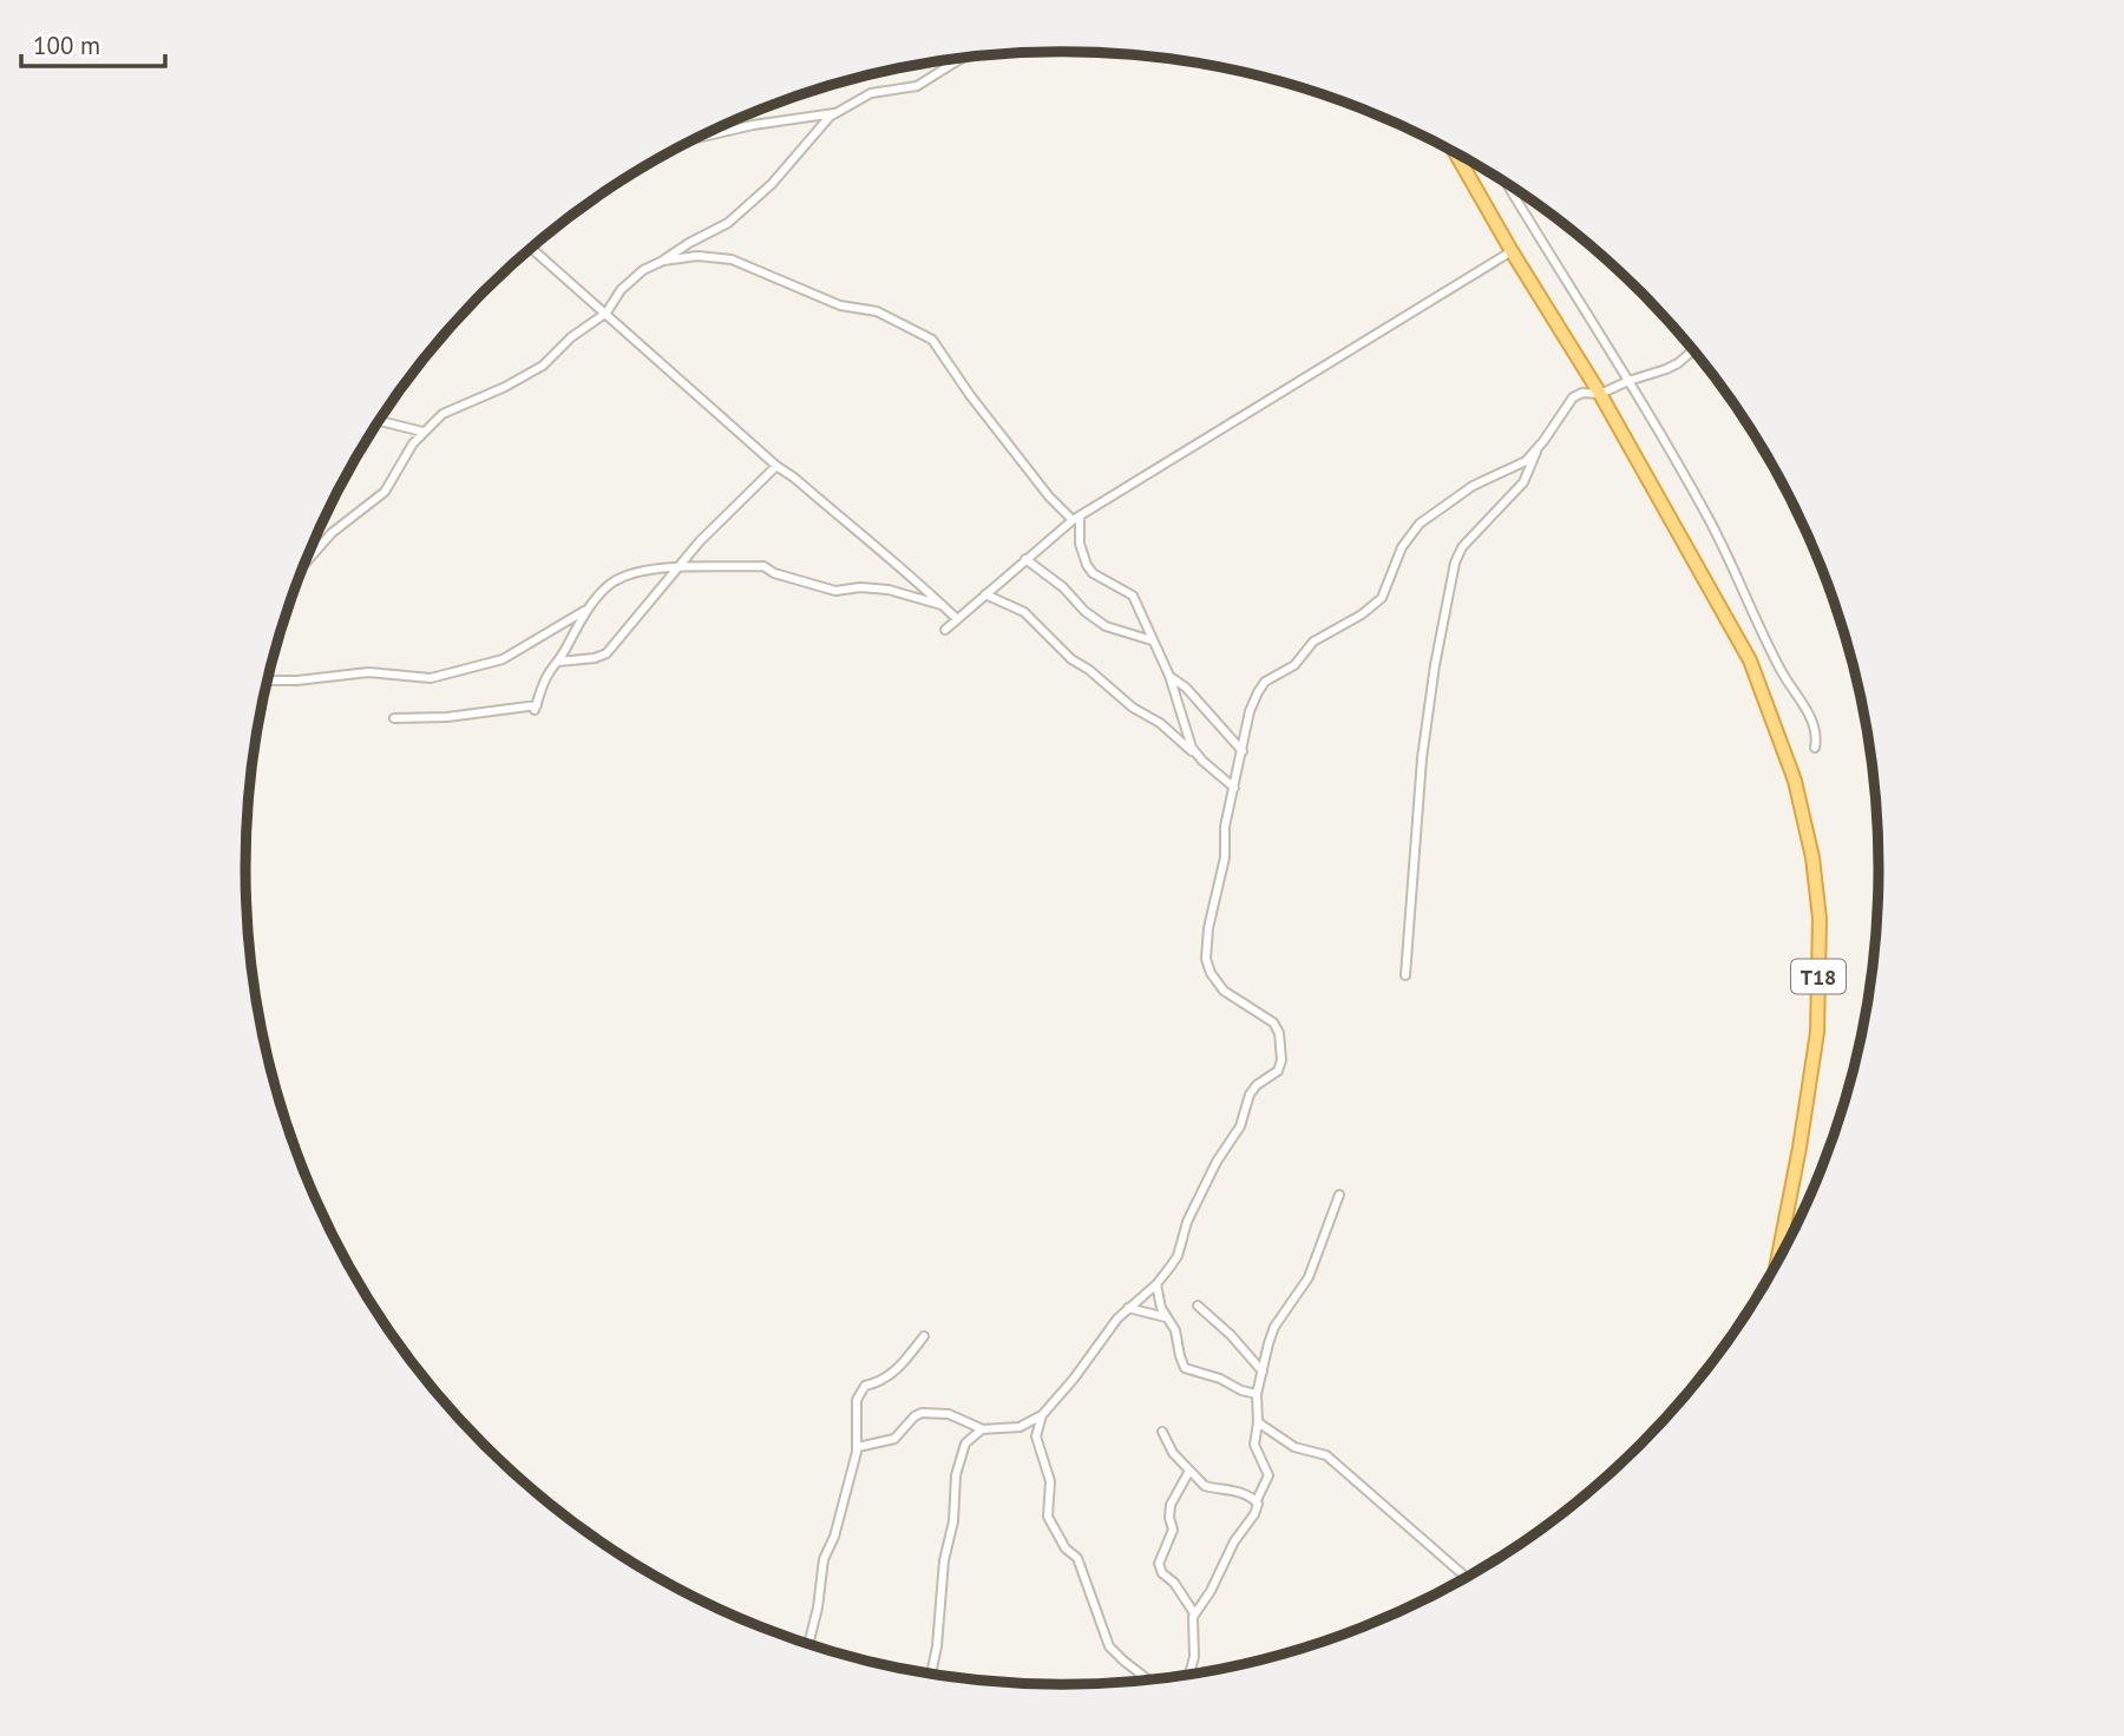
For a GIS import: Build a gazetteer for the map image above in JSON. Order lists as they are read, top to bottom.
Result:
{
  "streets": {
    "highway": ["T18"]
  },
  "scale_bar": "100 m"
}
